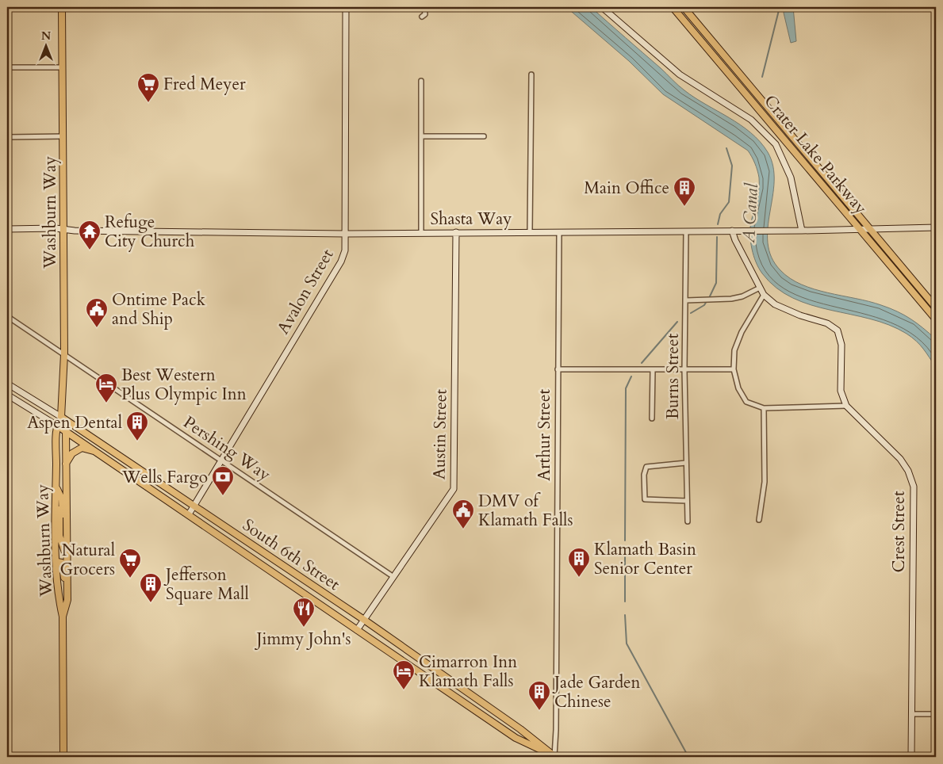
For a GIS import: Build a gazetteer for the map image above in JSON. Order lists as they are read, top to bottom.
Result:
{
  "streets": {
    "main road": ["Crater Lake Parkway", "Washburn Way", "South 6th Street"],
    "street": [
      "Shasta Way",
      "Avalon Street",
      "Burns Street",
      "Austin Street",
      "Arthur Street",
      "Pershing Way",
      "Crest Street"
    ]
  },
  "crossings": [
    ["Crater Lake Parkway", "Shasta Way"],
    ["Washburn Way", "Shasta Way"],
    ["Washburn Way", "Pershing Way"],
    ["Washburn Way", "South 6th Street"],
    ["Shasta Way", "Avalon Street"],
    ["Shasta Way", "Burns Street"],
    ["Shasta Way", "Austin Street"],
    ["Shasta Way", "Arthur Street"],
    ["Shasta Way", "Crest Street"],
    ["Avalon Street", "Pershing Way"],
    ["Avalon Street", "South 6th Street"],
    ["Austin Street", "Pershing Way"],
    ["Austin Street", "South 6th Street"],
    ["Arthur Street", "South 6th Street"]
  ],
  "water": ["A Canal"],
  "places": {
    "supermarket": ["Fred Meyer", "Natural Grocers"],
    "building": [
      "Main Office",
      "Aspen Dental",
      "Klamath Basin Senior Center",
      "Jefferson Square Mall",
      "Jade Garden Chinese"
    ],
    "temple": ["Refuge City Church"],
    "public building": ["Ontime Pack and Ship", "DMV of Klamath Falls"],
    "hotel": ["Best Western Plus Olympic Inn", "Cimarron Inn Klamath Falls"],
    "bank": ["Wells Fargo"],
    "restaurant": ["Jimmy John's"]
  },
  "north": "top"
}
